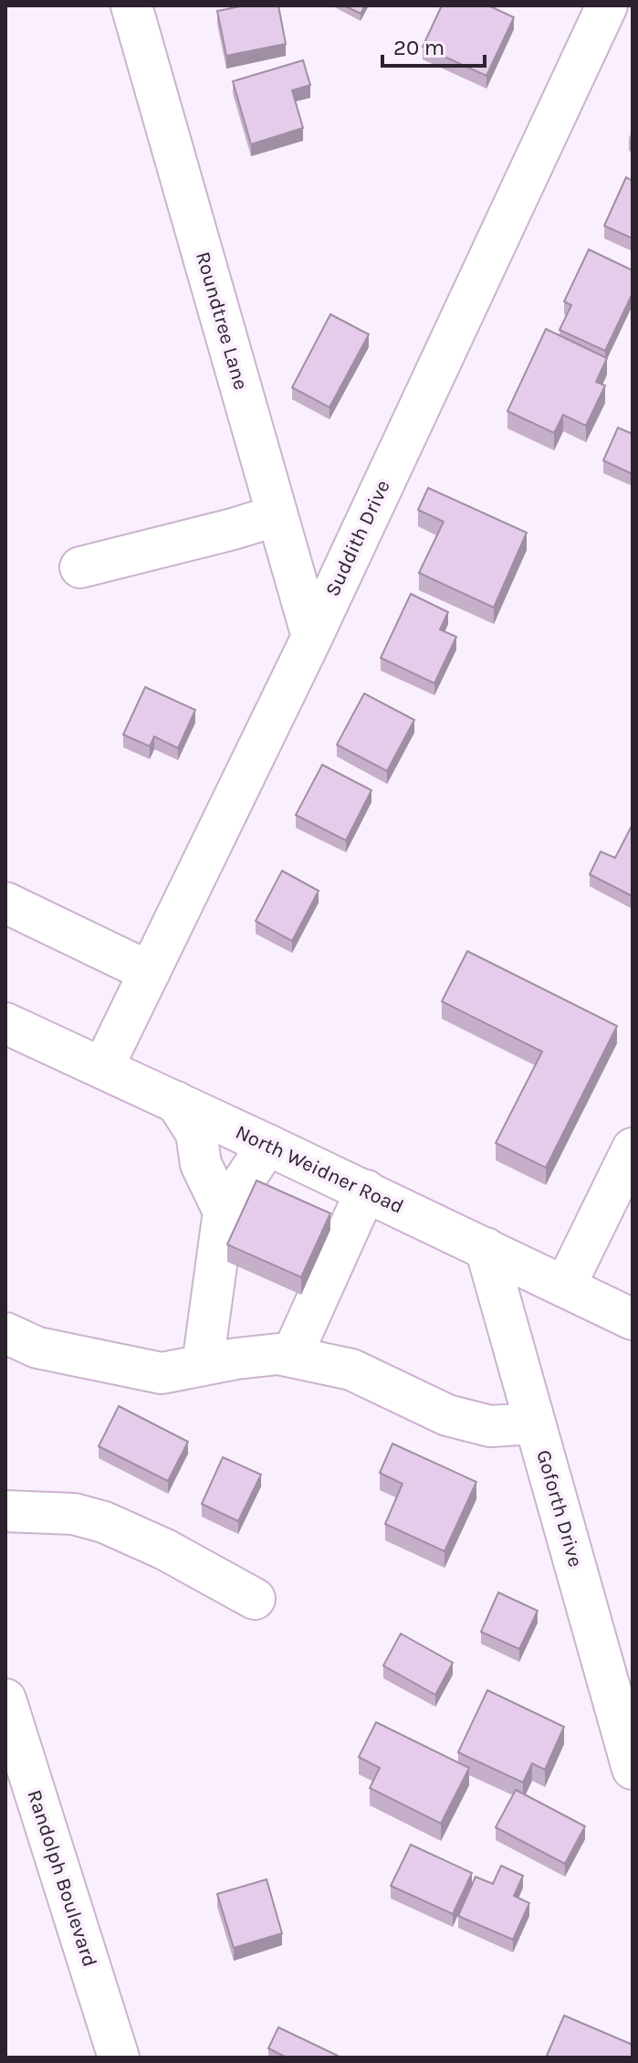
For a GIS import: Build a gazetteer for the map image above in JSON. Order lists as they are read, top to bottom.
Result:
{
  "streets": {
    "street": [
      "Roundtree Lane",
      "Suddith Drive",
      "North Weidner Road",
      "Goforth Drive",
      "Randolph Boulevard"
    ]
  },
  "crossings": [
    ["Roundtree Lane", "Suddith Drive"],
    ["Suddith Drive", "North Weidner Road"],
    ["North Weidner Road", "Goforth Drive"]
  ],
  "scale_bar": "20 m"
}
